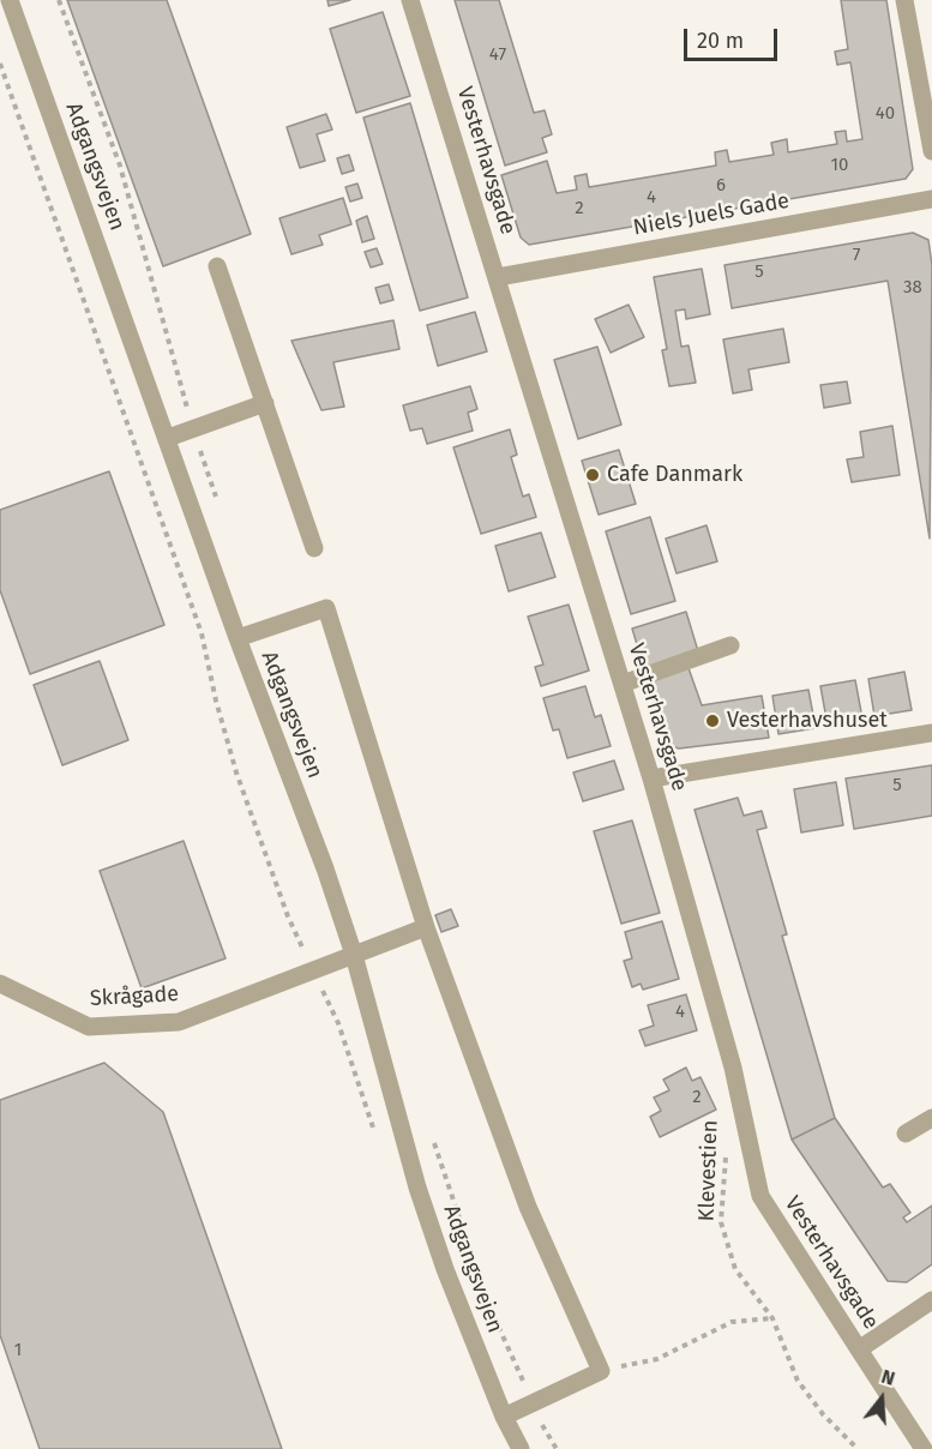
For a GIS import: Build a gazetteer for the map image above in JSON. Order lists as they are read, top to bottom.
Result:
{
  "streets": {
    "street": [
      "Vesterhavsgade",
      "Adgangsvejen",
      "Niels Juels Gade",
      "Skrågade"
    ],
    "path": ["Klevestien"]
  },
  "crossings": [
    ["Vesterhavsgade", "Niels Juels Gade"],
    ["Adgangsvejen", "Skrågade"]
  ],
  "places": ["Cafe Danmark", "Vesterhavshuset"],
  "house_numbers": [
    "47",
    "40",
    "10",
    "6",
    "4",
    "2",
    "7",
    "5",
    "38",
    "5",
    "4",
    "2",
    "1"
  ],
  "scale_bar": "20 m",
  "north": "top"
}
